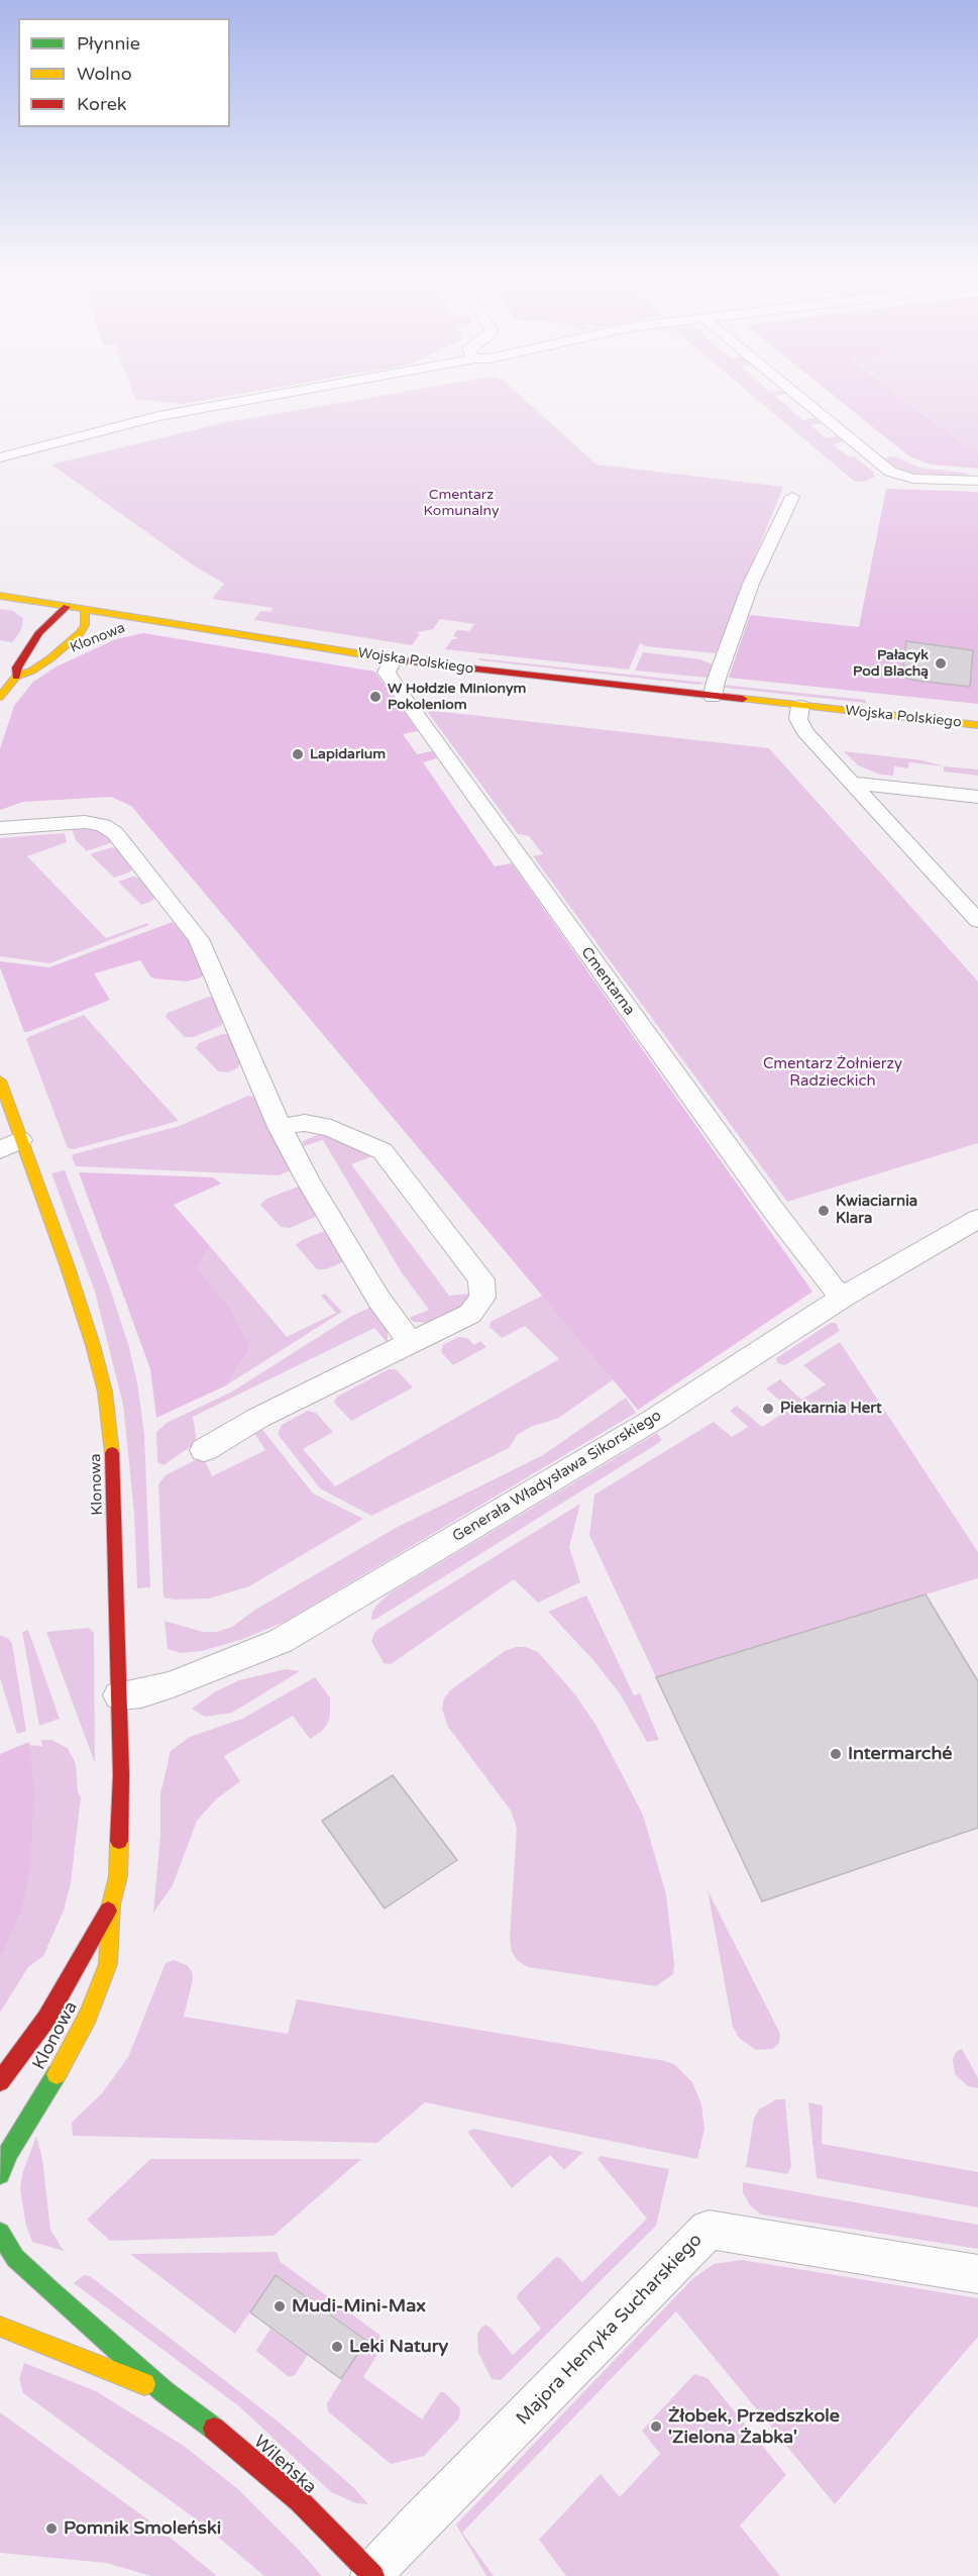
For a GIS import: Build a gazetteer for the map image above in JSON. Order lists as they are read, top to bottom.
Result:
{
  "streets": {
    "street": [
      "Klonowa",
      "Wojska Polskiego",
      "Cmentarna",
      "Generała Władysława Sikorskiego",
      "Majora Henryka Sucharskiego",
      "Wileńska"
    ]
  },
  "crossings": [
    ["Klonowa", "Wojska Polskiego"],
    ["Klonowa", "Generała Władysława Sikorskiego"],
    ["Wojska Polskiego", "Cmentarna"],
    ["Cmentarna", "Generała Władysława Sikorskiego"],
    ["Majora Henryka Sucharskiego", "Wileńska"]
  ],
  "parks": ["Cmentarz Komunalny", "Cmentarz Żołnierzy Radzieckich"],
  "places": [
    "Pałacyk Pod Blachą",
    "W Hołdzie Minionym Pokoleniom",
    "Lapidarium",
    "Kwiaciarnia Klara",
    "Piekarnia Hert",
    "Intermarché",
    "Mudi-Mini-Max",
    "Leki Natury",
    "Żłobek, Przedszkole 'Zielona Żabka'",
    "Pomnik Smoleński"
  ],
  "legend": ["Płynnie", "Wolno", "Korek"]
}
